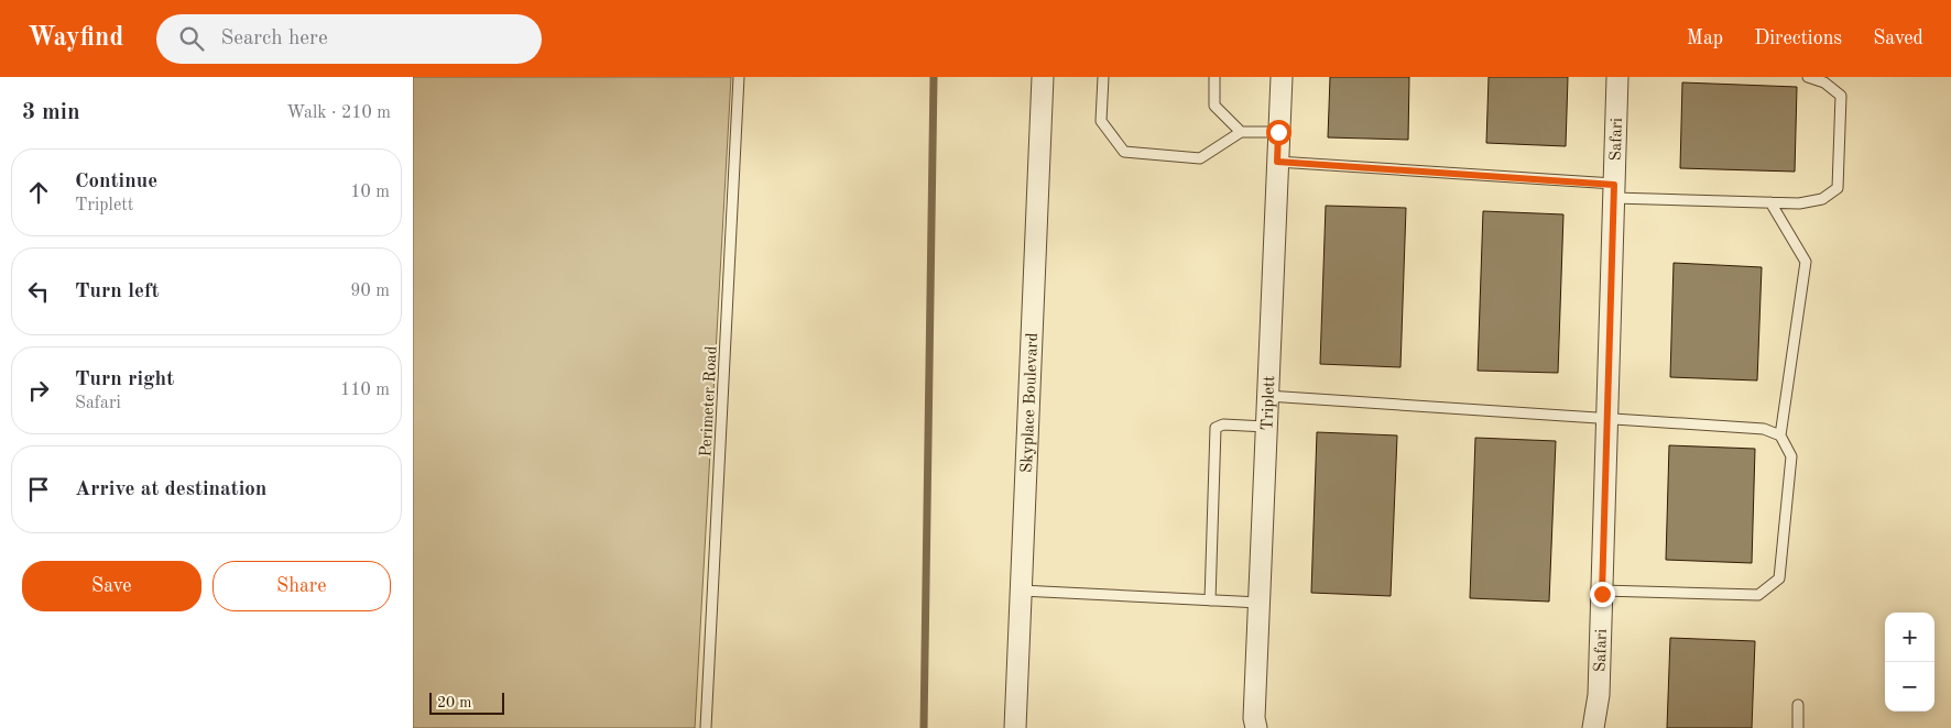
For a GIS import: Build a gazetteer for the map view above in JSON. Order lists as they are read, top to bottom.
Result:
{
  "streets": {
    "street": ["Safari", "Skyplace Boulevard", "Triplett"],
    "lane": ["Perimeter Road"]
  },
  "scale_bar": "20 m",
  "page": {
    "header": "Wayfind",
    "search": "Search here",
    "nav": ["Map", "Directions", "Saved"],
    "heading": ["3 min", "Walk · 210 m"],
    "list": [
      ["Continue", "Triplett", "10 m"],
      ["Turn left", "90 m"],
      ["Turn right", "Safari", "110 m"],
      "Arrive at destination"
    ],
    "buttons": ["Save", "Share"],
    "map_buttons": ["+", "−"],
    "scale": "20 m"
  }
}
